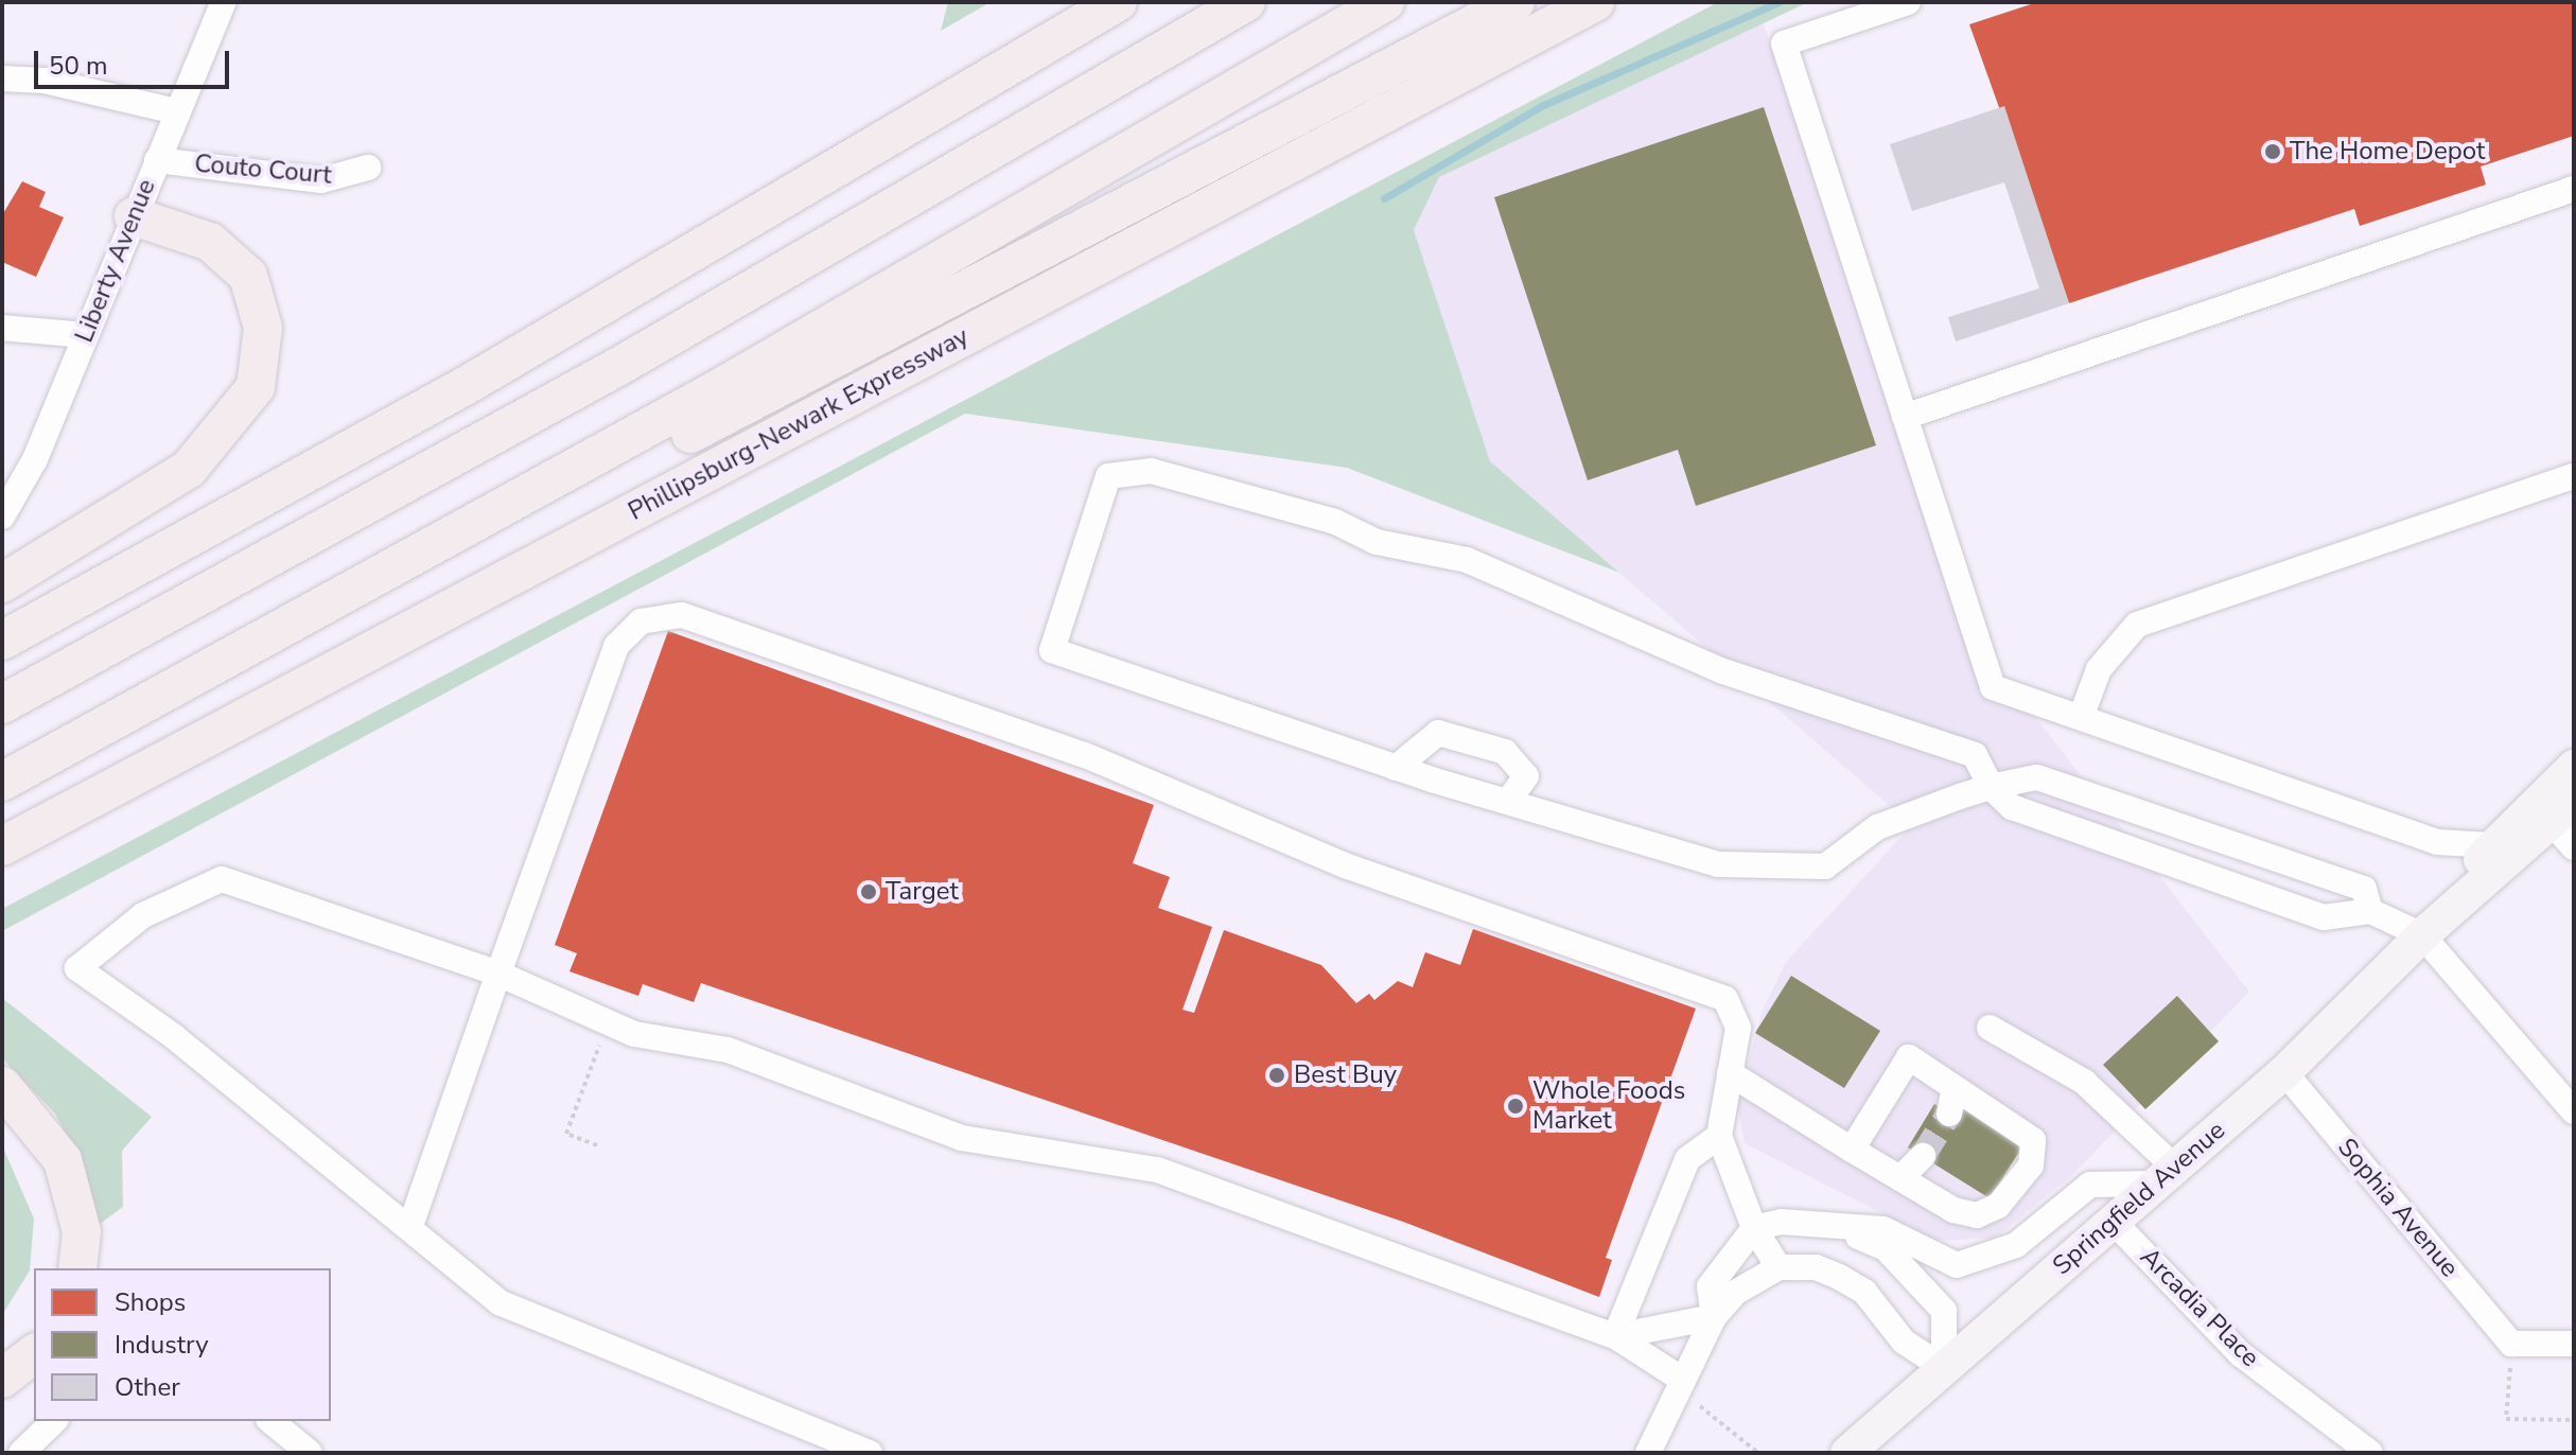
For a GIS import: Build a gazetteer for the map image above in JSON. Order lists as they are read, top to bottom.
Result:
{
  "streets": {
    "highway": ["Phillipsburg-Newark Expressway"],
    "main road": ["Springfield Avenue"],
    "street": [
      "Couto Court",
      "Liberty Avenue",
      "Sophia Avenue",
      "Arcadia Place"
    ]
  },
  "crossings": [
    ["Couto Court", "Liberty Avenue"],
    ["Springfield Avenue", "Sophia Avenue"],
    ["Springfield Avenue", "Arcadia Place"]
  ],
  "places": [
    "The Home Depot",
    "Target",
    "Best Buy",
    "Whole Foods Market"
  ],
  "legend": ["Shops", "Industry", "Other"],
  "scale_bar": "50 m"
}
